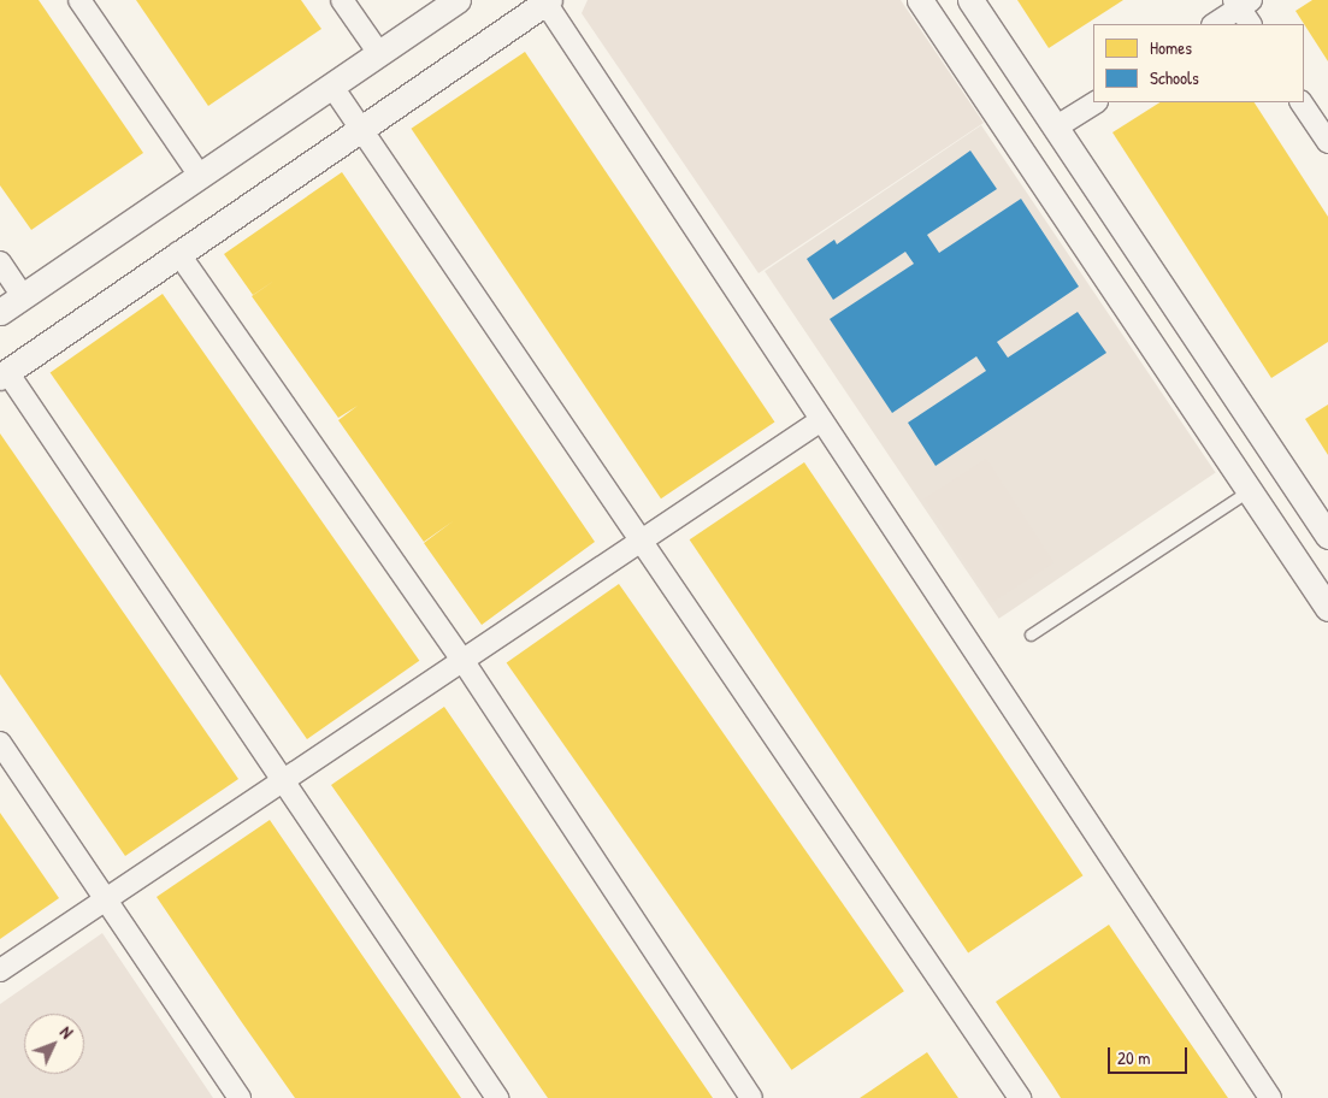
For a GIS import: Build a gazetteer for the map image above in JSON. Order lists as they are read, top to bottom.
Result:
{
  "legend": ["Homes", "Schools"],
  "scale_bar": "20 m",
  "north": "top right"
}
